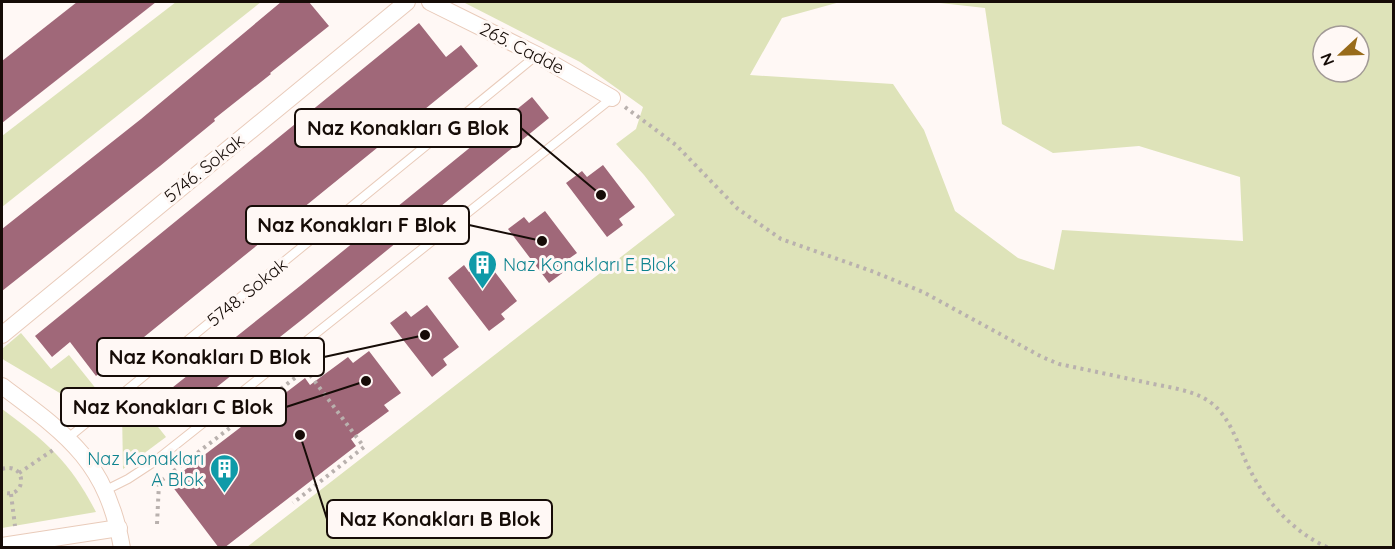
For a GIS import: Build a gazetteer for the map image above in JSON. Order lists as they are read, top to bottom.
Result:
{
  "streets": {
    "street": ["265. Cadde", "5746. Sokak"],
    "lane": ["5748. Sokak"]
  },
  "crossings": [
    ["265. Cadde", "5748. Sokak"]
  ],
  "places": {
    "other": [
      "Naz Konakları G Blok",
      "Naz Konakları F Blok",
      "Naz Konakları D Blok",
      "Naz Konakları C Blok",
      "Naz Konakları B Blok"
    ],
    "building": ["Naz Konakları E Blok", "Naz Konakları A Blok"]
  },
  "north": "left"
}
